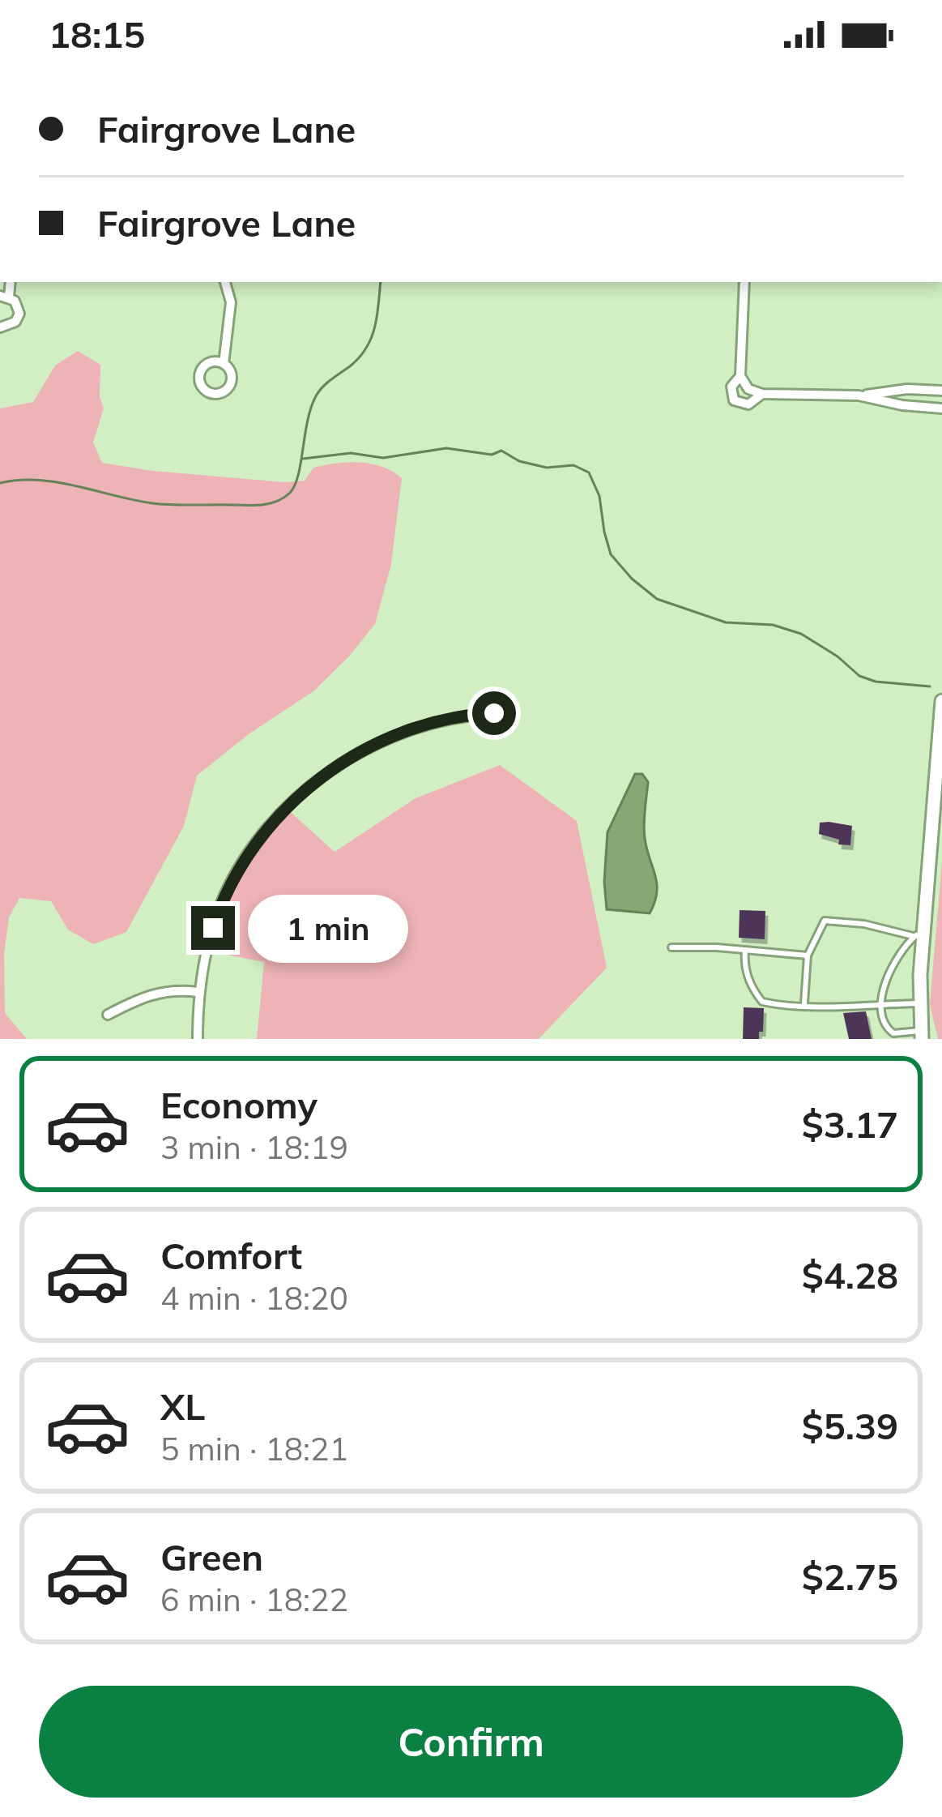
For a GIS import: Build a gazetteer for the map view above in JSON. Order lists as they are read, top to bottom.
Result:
{
  "page": {
    "status": "18:15",
    "banner": ["Fairgrove Lane", "Fairgrove Lane"],
    "bubble": "1 min",
    "list": [
      {
        "name": "Economy",
        "note": "3 min · 18:19",
        "value": "$3.17"
      },
      {
        "name": "Comfort",
        "note": "4 min · 18:20",
        "value": "$4.28"
      },
      {
        "name": "XL",
        "note": "5 min · 18:21",
        "value": "$5.39"
      },
      {
        "name": "Green",
        "note": "6 min · 18:22",
        "value": "$2.75"
      }
    ],
    "buttons": "Confirm"
  }
}
